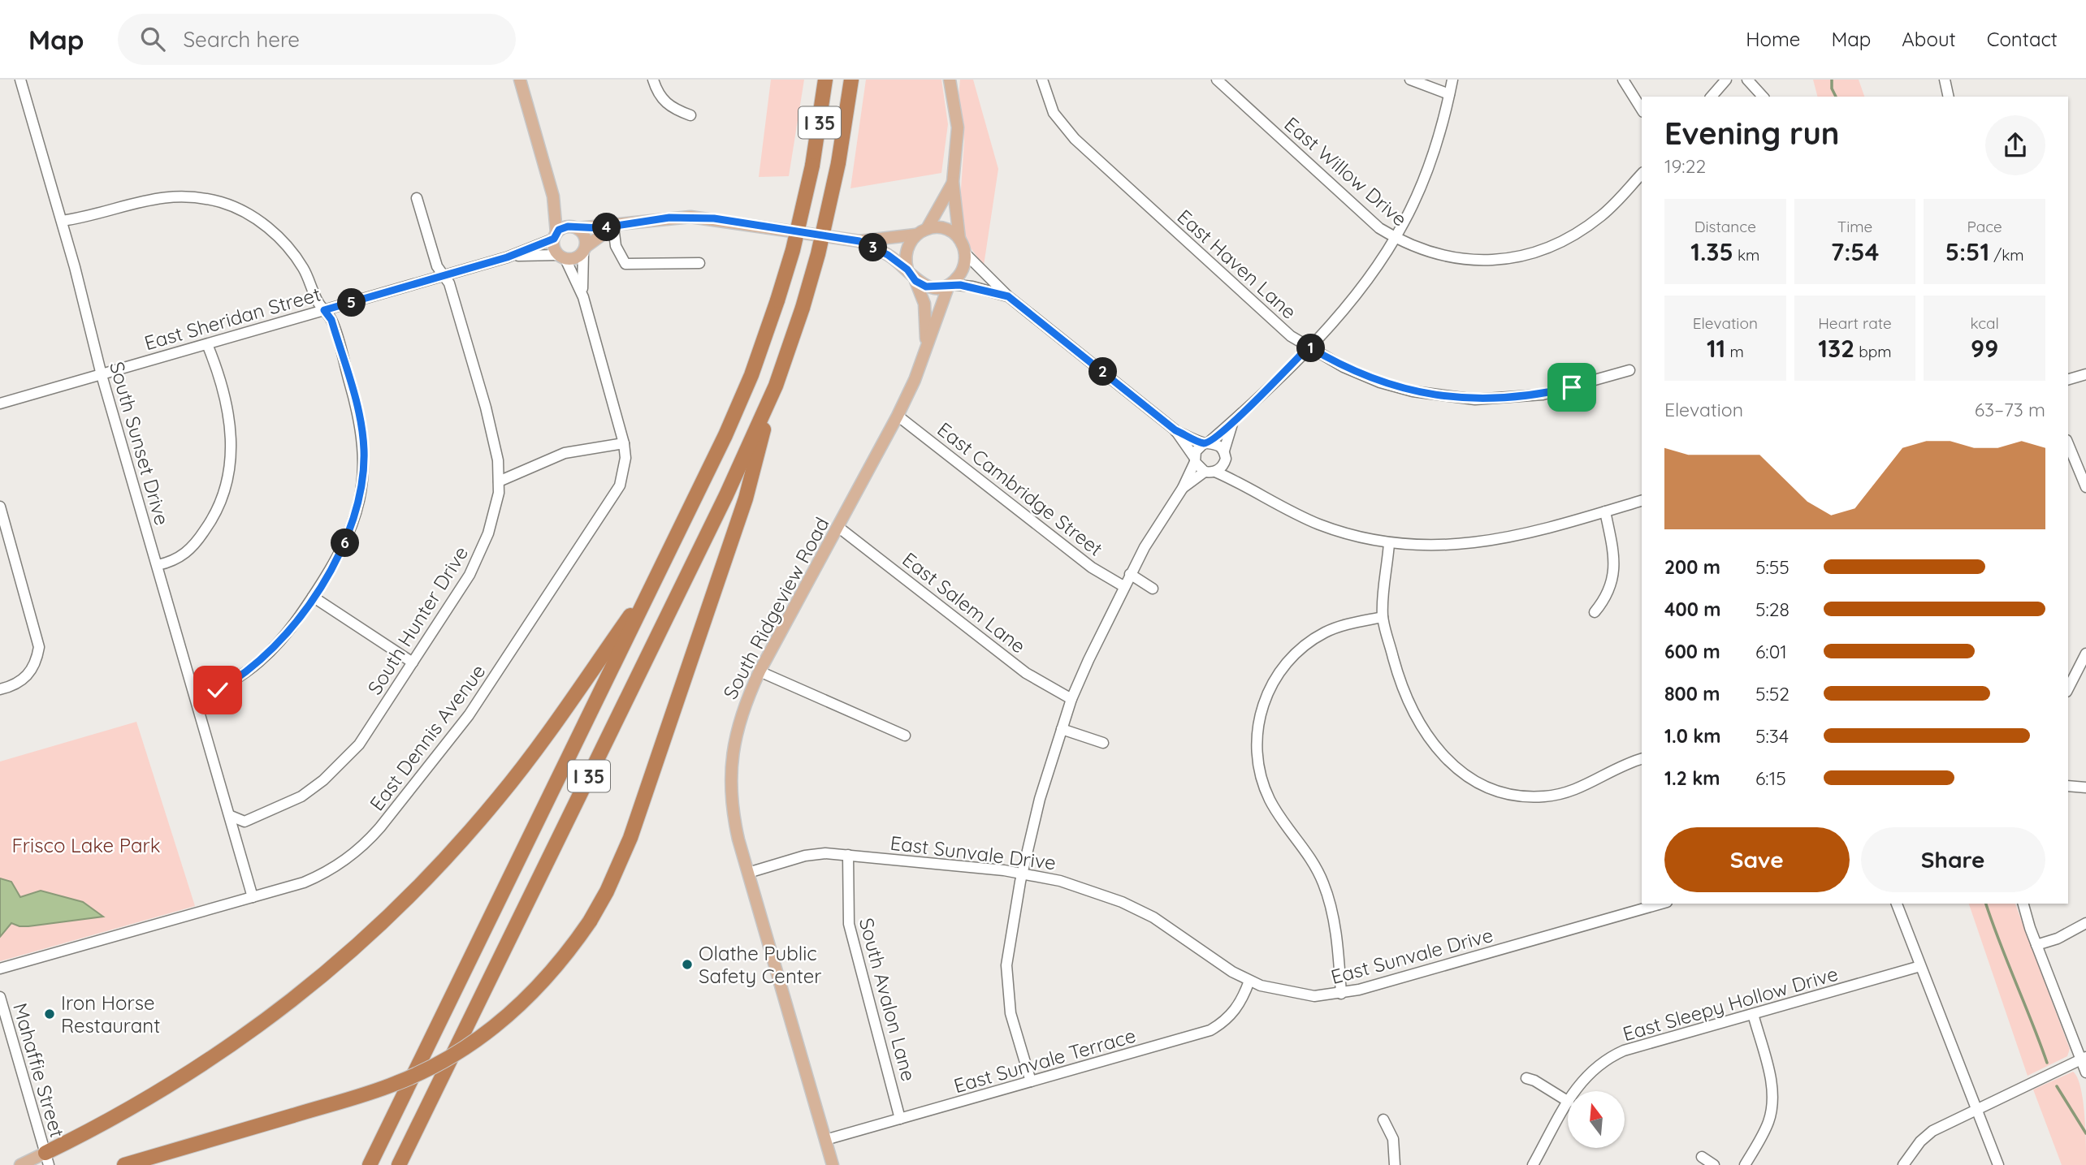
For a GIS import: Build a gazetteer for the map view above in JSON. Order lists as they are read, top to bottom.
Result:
{
  "streets": {
    "highway": ["I 35"],
    "main road": ["South Ridgeview Road"],
    "street": [
      "East Willow Drive",
      "East Haven Lane",
      "East Sheridan Street",
      "South Sunset Drive",
      "East Cambridge Street",
      "East Salem Lane",
      "South Hunter Drive",
      "East Dennis Avenue",
      "East Sunvale Drive",
      "South Avalon Lane",
      "East Sleepy Hollow Drive",
      "East Sunvale Terrace",
      "Mahaffie Street"
    ]
  },
  "crossings": [
    ["East Sheridan Street", "South Sunset Drive"],
    ["East Sheridan Street", "South Hunter Drive"],
    ["East Sheridan Street", "East Dennis Avenue"],
    ["South Sunset Drive", "South Hunter Drive"],
    ["South Sunset Drive", "East Dennis Avenue"],
    ["East Cambridge Street", "South Ridgeview Road"],
    ["East Salem Lane", "South Ridgeview Road"],
    ["South Ridgeview Road", "East Sunvale Drive"],
    ["South Ridgeview Road", "East Sunvale Terrace"],
    ["East Sunvale Drive", "South Avalon Lane"],
    ["East Sunvale Drive", "East Sunvale Terrace"],
    ["South Avalon Lane", "East Sunvale Terrace"]
  ],
  "parks": ["Frisco Lake Park"],
  "places": ["Olathe Public Safety Center", "Iron Horse Restaurant"],
  "north": "top",
  "page": {
    "header": "Map",
    "search": "Search here",
    "nav": [
      "Home",
      "Map",
      "About",
      "Contact"
    ],
    "heading": ["Evening run", "19:22"],
    "stats": [
      ["Distance", "1.35 km"],
      ["Time", "7:54"],
      ["Pace", "5:51 /km"],
      ["Elevation", "11 m"],
      ["Heart rate", "132 bpm"],
      ["kcal", "99"]
    ],
    "pins": [
      "4",
      "3",
      "5",
      "1",
      "2",
      "6"
    ],
    "chart": ["Elevation", "63–73 m"],
    "list": [
      {
        "name": "200 m",
        "note": "5:55"
      },
      {
        "name": "400 m",
        "note": "5:28"
      },
      {
        "name": "600 m",
        "note": "6:01"
      },
      {
        "name": "800 m",
        "note": "5:52"
      },
      {
        "name": "1.0 km",
        "note": "5:34"
      },
      {
        "name": "1.2 km",
        "note": "6:15"
      }
    ],
    "buttons": ["Save", "Share"]
  }
}
